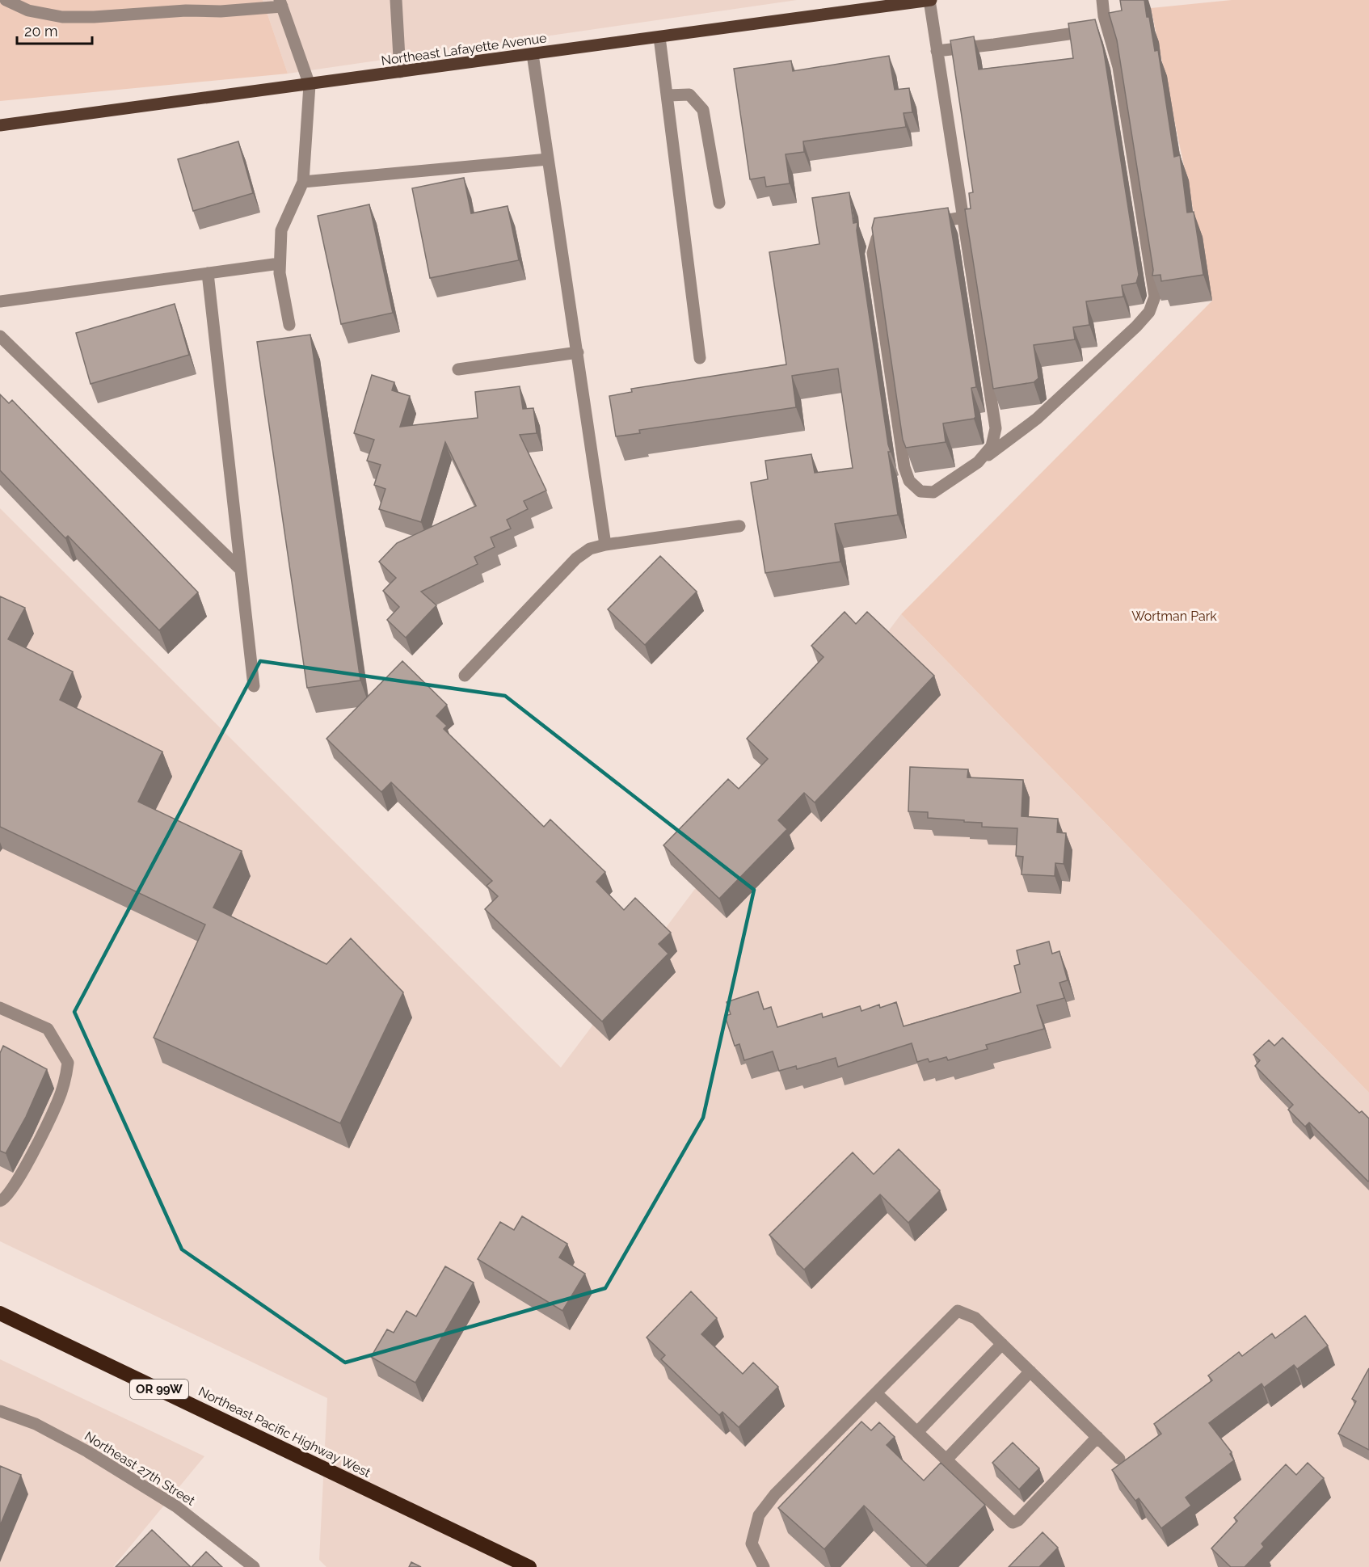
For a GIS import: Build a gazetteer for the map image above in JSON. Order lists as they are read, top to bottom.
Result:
{
  "streets": {
    "highway": ["OR 99W", "Northeast Pacific Highway West"],
    "main road": ["Northeast Lafayette Avenue"],
    "street": ["Northeast 27th Street"]
  },
  "parks": ["Wortman Park"],
  "scale_bar": "20 m"
}
